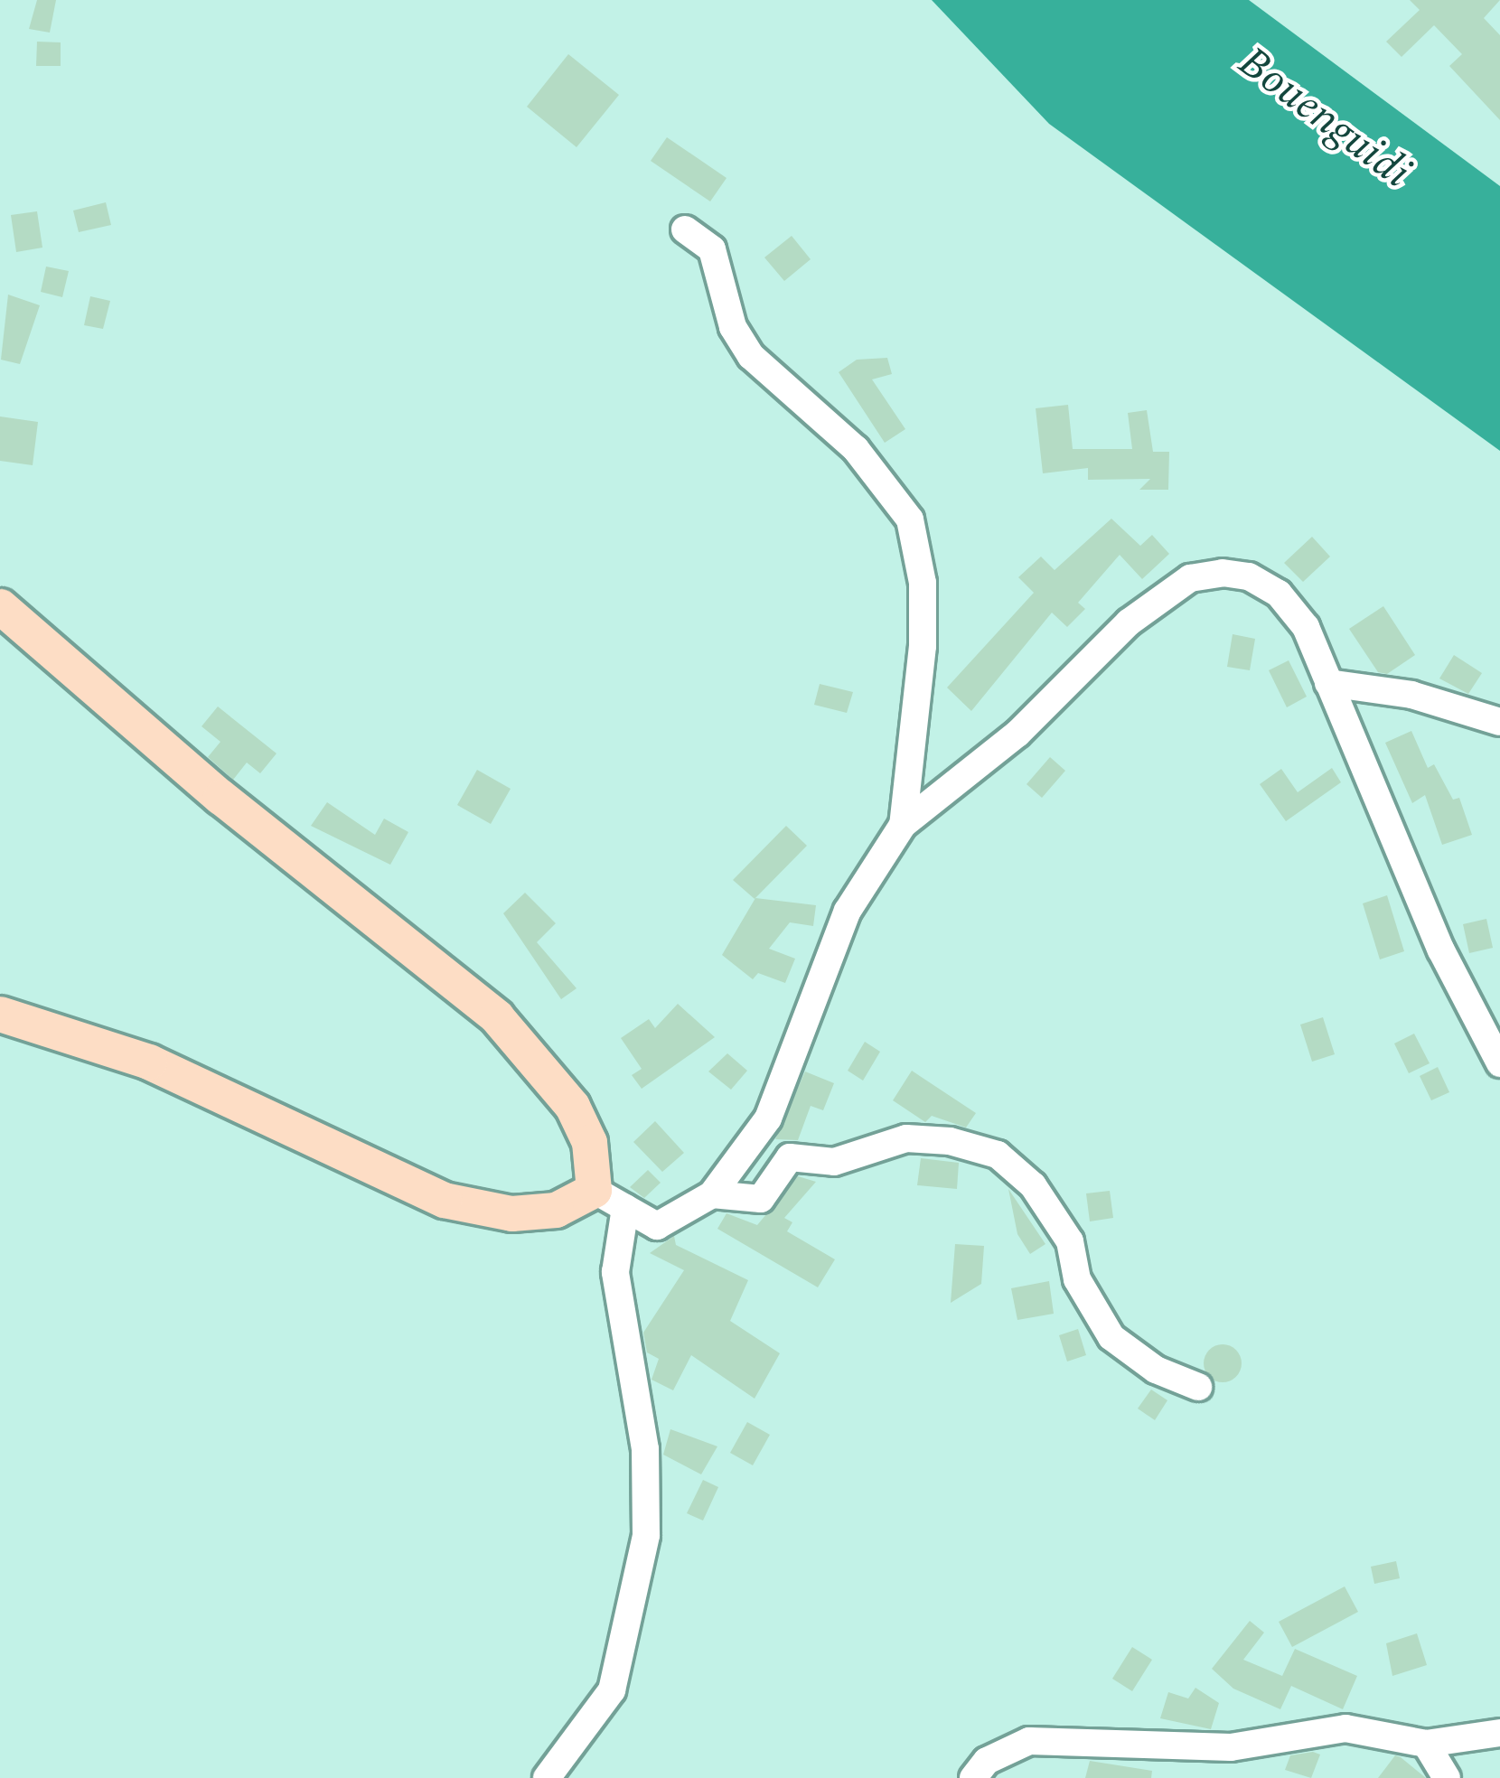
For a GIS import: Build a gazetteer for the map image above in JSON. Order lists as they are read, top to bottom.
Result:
{
  "water": ["Bouenguidi"]
}
